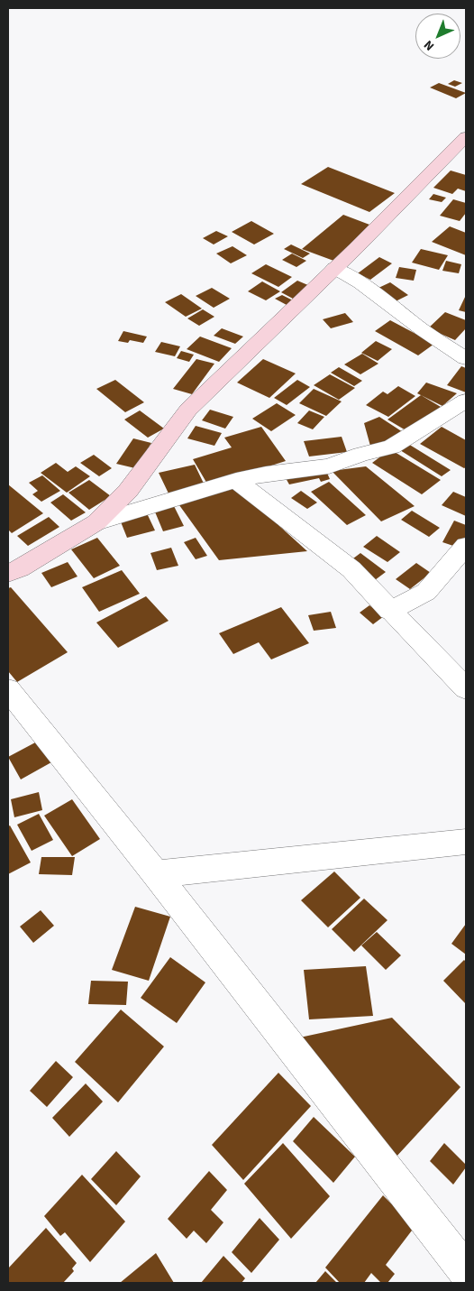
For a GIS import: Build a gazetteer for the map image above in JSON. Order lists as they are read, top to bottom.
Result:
{
  "north": "bottom left"
}
